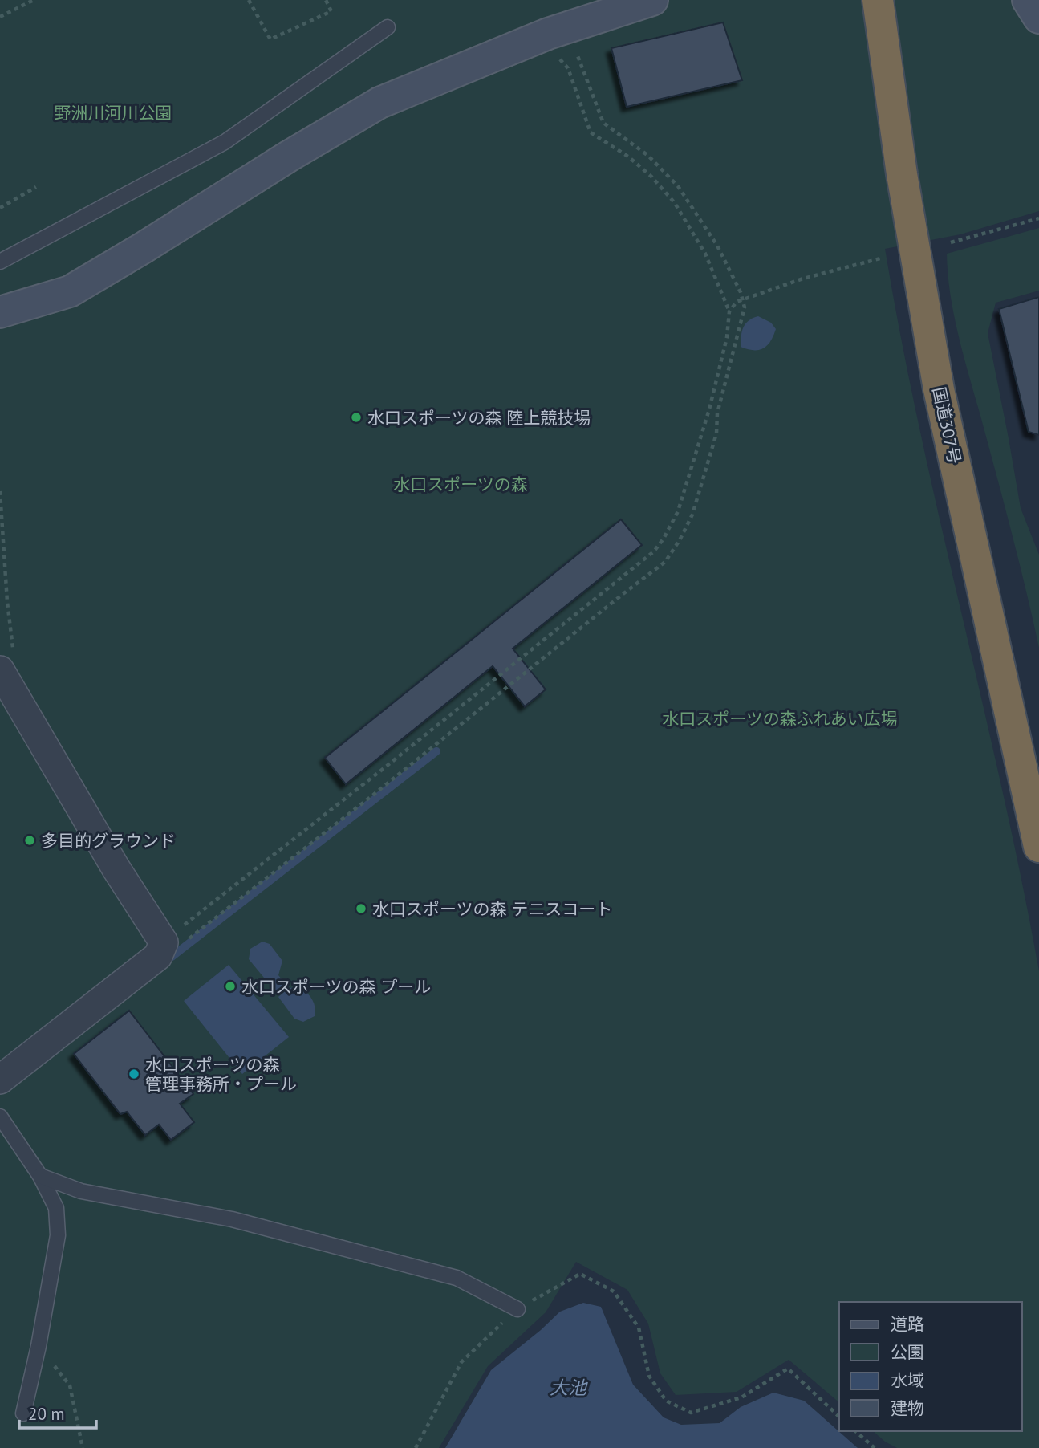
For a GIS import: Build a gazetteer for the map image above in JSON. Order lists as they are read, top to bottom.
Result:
{
  "streets": {
    "highway": ["国道307号"]
  },
  "water": ["大池"],
  "parks": ["野洲川河川公園", "水口スポーツの森", "水口スポーツの森ふれあい広場"],
  "places": [
    "水口スポーツの森 陸上競技場",
    "多目的グラウンド",
    "水口スポーツの森 テニスコート",
    "水口スポーツの森 プール",
    "水口スポーツの森 管理事務所・プール"
  ],
  "legend": [
    "道路",
    "公園",
    "水域",
    "建物"
  ],
  "scale_bar": "20 m"
}
